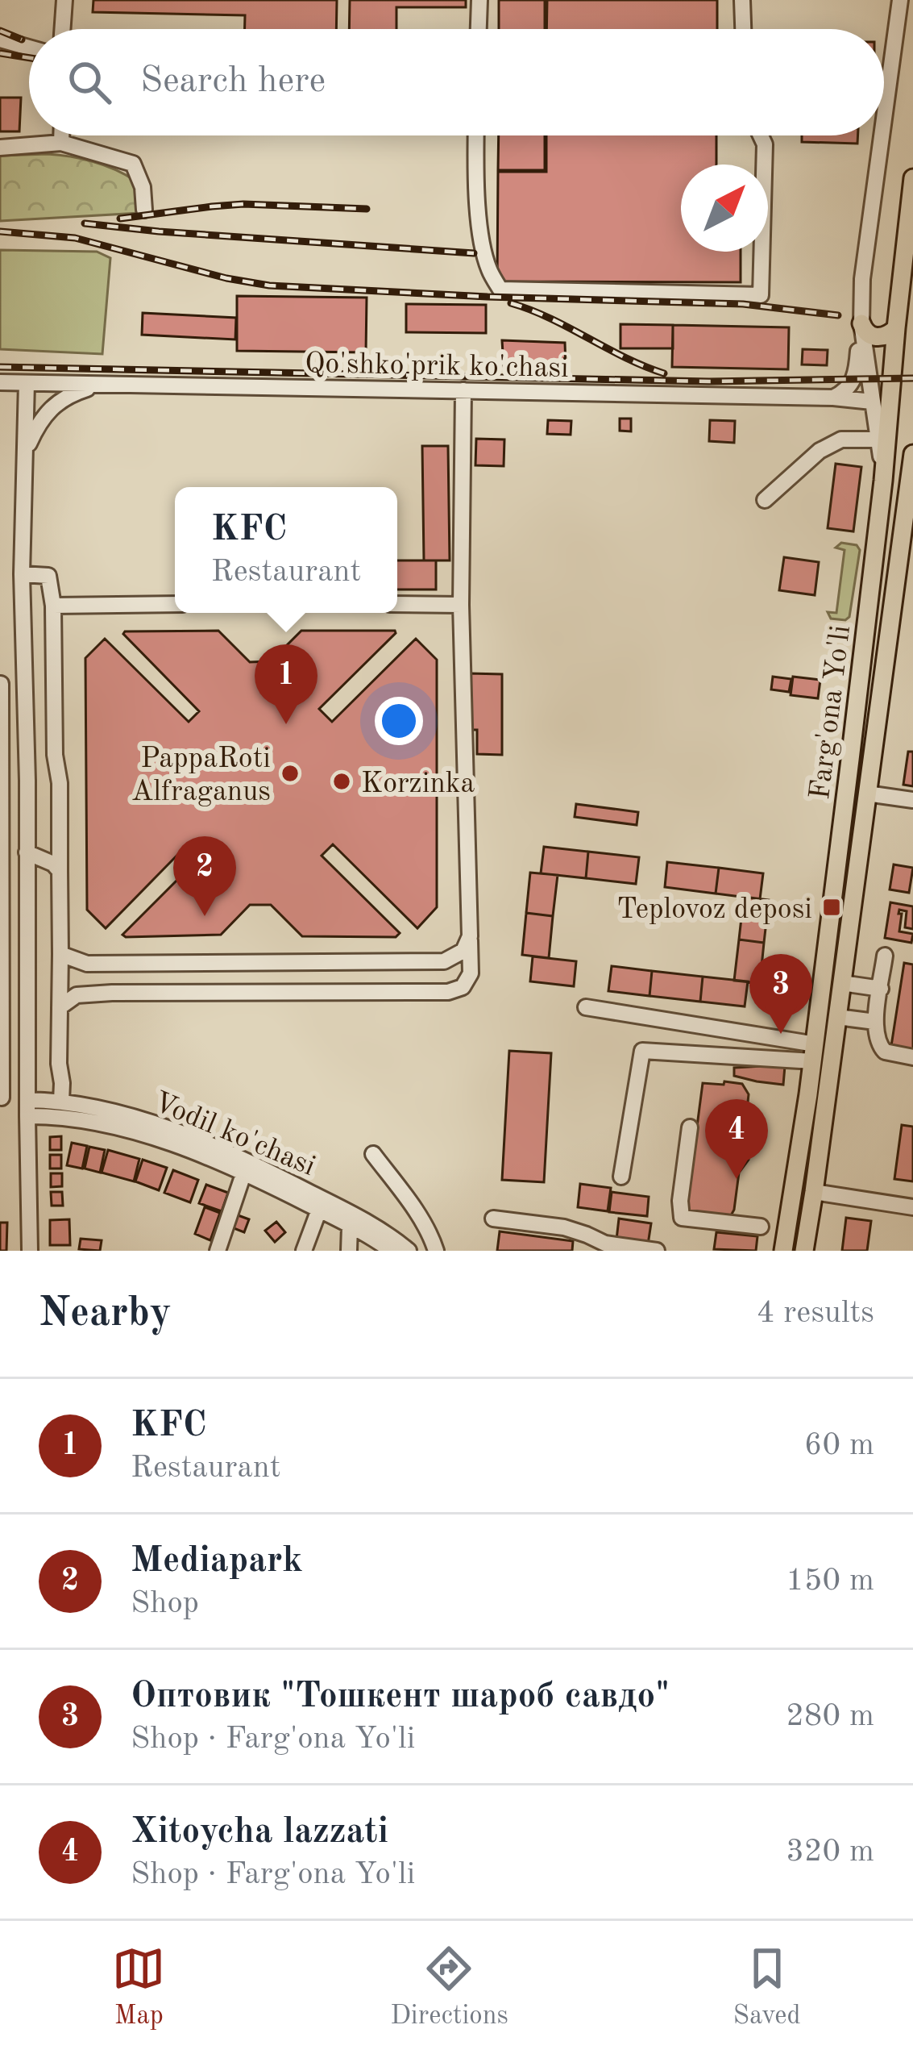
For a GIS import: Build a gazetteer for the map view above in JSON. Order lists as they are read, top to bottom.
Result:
{
  "streets": {
    "main road": ["Farg'ona Yo'li"],
    "street": ["Qo'shko'prik ko'chasi", "Vodil ko'chasi"]
  },
  "places": {
    "other": ["PappaRoti Alfraganus", "Korzinka"],
    "transit": ["Teplovoz deposi"]
  },
  "north": "top right",
  "page": {
    "search": "Search here",
    "popup": ["KFC", "Restaurant"],
    "pins": [
      "1",
      "2",
      "3",
      "4"
    ],
    "heading": ["Nearby", "4 results"],
    "list": [
      {
        "mark": "1",
        "name": "KFC",
        "note": "Restaurant",
        "value": "60 m"
      },
      {
        "mark": "2",
        "name": "Mediapark",
        "note": "Shop",
        "value": "150 m"
      },
      {
        "mark": "3",
        "name": "Оптовик \"Тошкент шароб савдо\"",
        "note": "Shop · Farg'ona Yo'li",
        "value": "280 m"
      },
      {
        "mark": "4",
        "name": "Xitoycha lazzati",
        "note": "Shop · Farg'ona Yo'li",
        "value": "320 m"
      }
    ],
    "nav": ["Map", "Directions", "Saved"]
  }
}
